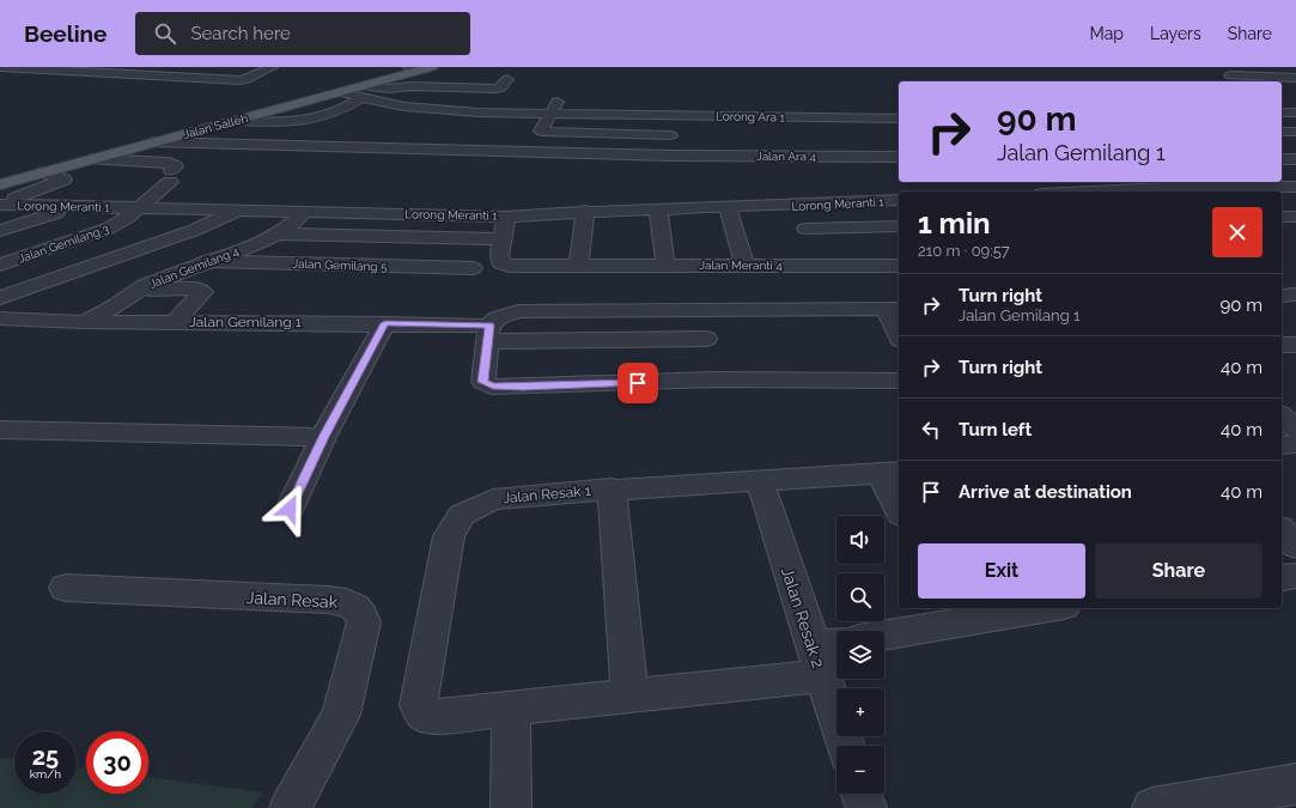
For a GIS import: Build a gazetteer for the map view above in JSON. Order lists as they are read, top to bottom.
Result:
{
  "streets": {
    "main road": ["Jalan Salleh"],
    "street": [
      "Lorong Ara 1",
      "Jalan Ara 4",
      "Lorong Meranti 1",
      "Jalan Gemilang 3",
      "Jalan Gemilang 5",
      "Jalan Meranti 4",
      "Jalan Gemilang 4",
      "Jalan Gemilang 1",
      "Jalan Resak 1",
      "Jalan Resak",
      "Jalan Resak 2"
    ]
  },
  "crossings": [
    ["Lorong Ara 1", "Jalan Salleh"],
    ["Jalan Salleh", "Jalan Ara 4"],
    ["Jalan Salleh", "Jalan Gemilang 3"],
    ["Lorong Meranti 1", "Jalan Gemilang 3"],
    ["Lorong Meranti 1", "Jalan Gemilang 4"],
    ["Jalan Gemilang 5", "Jalan Gemilang 4"],
    ["Jalan Gemilang 4", "Jalan Gemilang 1"],
    ["Jalan Resak 1", "Jalan Resak 2"]
  ],
  "page": {
    "header": "Beeline",
    "search": "Search here",
    "nav": ["Map", "Layers", "Share"],
    "turn": ["90 m", "Jalan Gemilang 1"],
    "heading": ["1 min", "210 m · 09:57"],
    "list": [
      {
        "name": "Turn right",
        "note": "Jalan Gemilang 1",
        "value": "90 m"
      },
      {
        "name": "Turn right",
        "value": "40 m"
      },
      {
        "name": "Turn left",
        "value": "40 m"
      },
      {
        "name": "Arrive at destination",
        "value": "40 m"
      }
    ],
    "map_buttons": ["+", "−"],
    "buttons": ["Exit", "Share"],
    "speed": "25 km/h",
    "limit": "30"
  }
}
